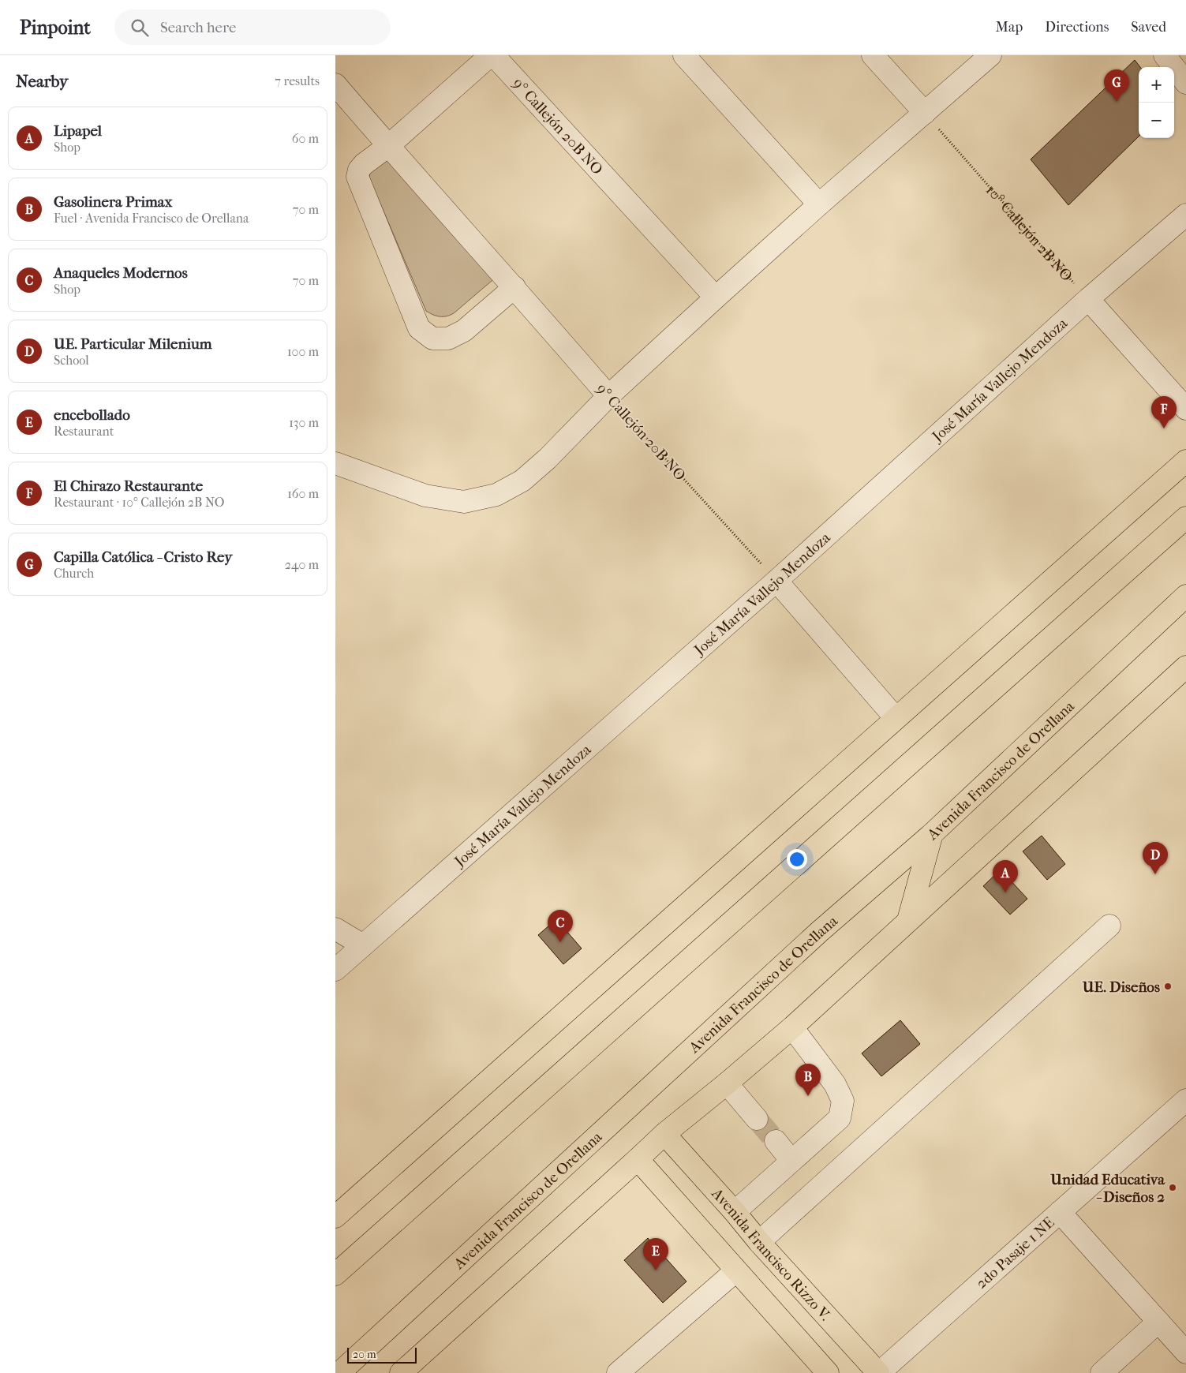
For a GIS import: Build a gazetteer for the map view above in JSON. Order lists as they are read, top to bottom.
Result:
{
  "streets": {
    "main road": ["Avenida Francisco de Orellana", "Avenida Francisco Rizzo V."],
    "street": ["9° Callejón 20B NO", "José María Vallejo Mendoza", "2do Pasaje 1 NE"],
    "path": ["10° Callejón 2B NO"]
  },
  "crossings": [
    ["9° Callejón 20B NO", "José María Vallejo Mendoza"],
    ["10° Callejón 2B NO", "José María Vallejo Mendoza"],
    ["2do Pasaje 1 NE", "Avenida Francisco Rizzo V."]
  ],
  "places": ["UE. Diseños", "Unidad Educativa - Diseños 2"],
  "scale_bar": "20 m",
  "page": {
    "header": "Pinpoint",
    "search": "Search here",
    "nav": ["Map", "Directions", "Saved"],
    "heading": ["Nearby", "7 results"],
    "map_buttons": ["+", "−"],
    "pins": [
      "G",
      "F",
      "D",
      "A",
      "C",
      "B",
      "E"
    ],
    "list": [
      {
        "mark": "A",
        "name": "Lipapel",
        "note": "Shop",
        "value": "60 m"
      },
      {
        "mark": "B",
        "name": "Gasolinera Primax",
        "note": "Fuel · Avenida Francisco de Orellana",
        "value": "70 m"
      },
      {
        "mark": "C",
        "name": "Anaqueles Modernos",
        "note": "Shop",
        "value": "70 m"
      },
      {
        "mark": "D",
        "name": "UE. Particular Milenium",
        "note": "School",
        "value": "100 m"
      },
      {
        "mark": "E",
        "name": "encebollado",
        "note": "Restaurant",
        "value": "130 m"
      },
      {
        "mark": "F",
        "name": "El Chirazo Restaurante",
        "note": "Restaurant · 10° Callejón 2B NO",
        "value": "160 m"
      },
      {
        "mark": "G",
        "name": "Capilla Católica - Cristo Rey",
        "note": "Church",
        "value": "240 m"
      }
    ],
    "scale": "20 m"
  }
}
